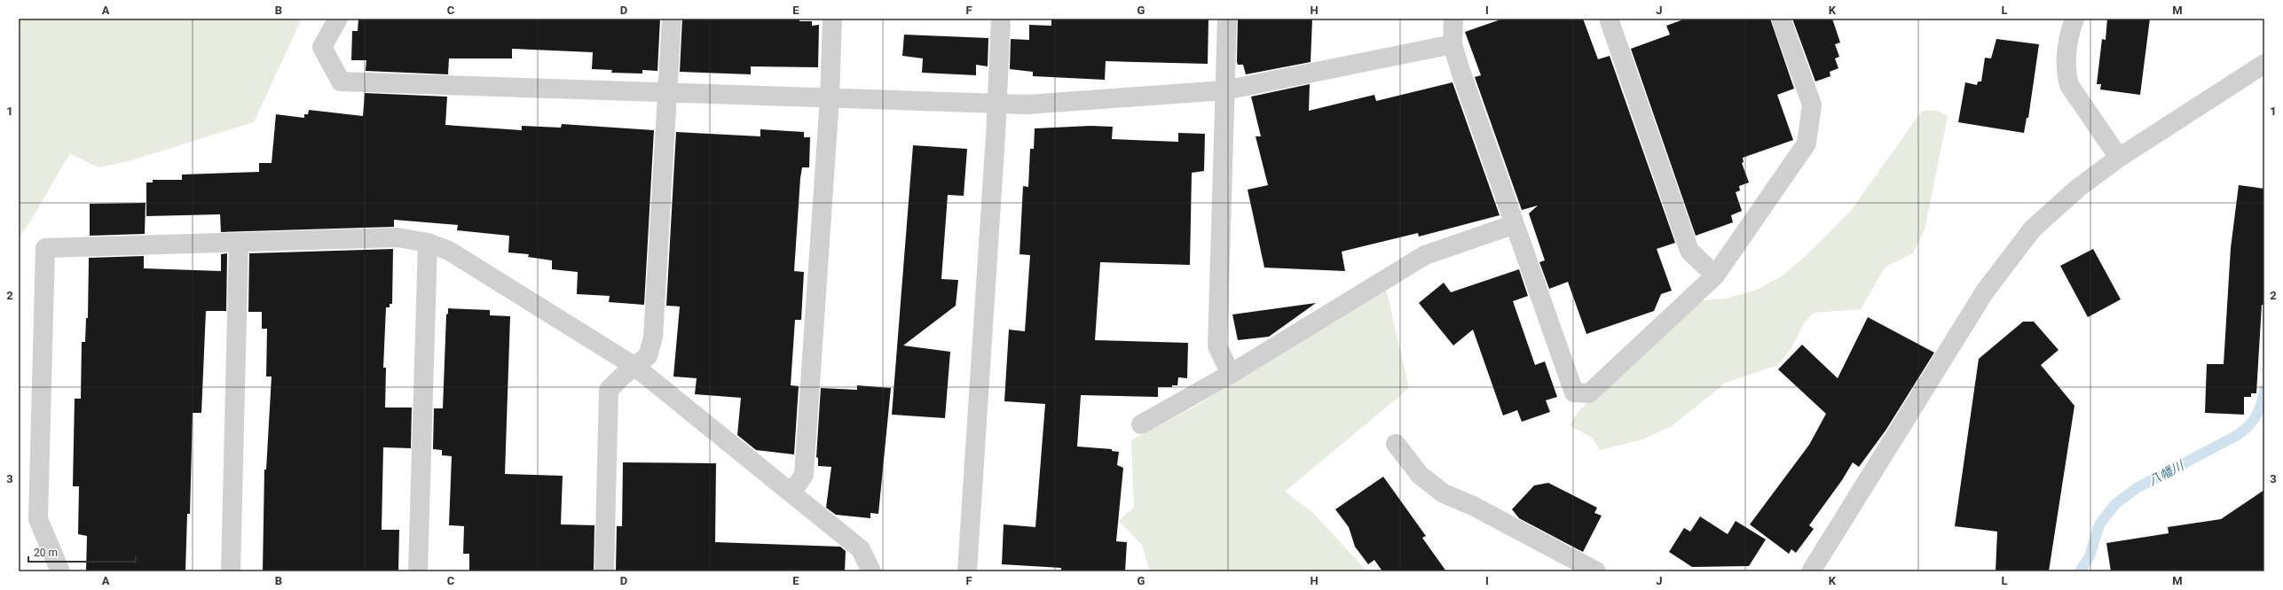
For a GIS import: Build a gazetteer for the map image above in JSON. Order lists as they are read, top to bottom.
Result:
{
  "water": ["八幡川"],
  "scale_bar": "20 m",
  "grid": {
    "columns": [
      "A",
      "B",
      "C",
      "D",
      "E",
      "F",
      "G",
      "H",
      "I",
      "J",
      "K",
      "L",
      "M"
    ],
    "rows": ["1", "2", "3"]
  }
}
